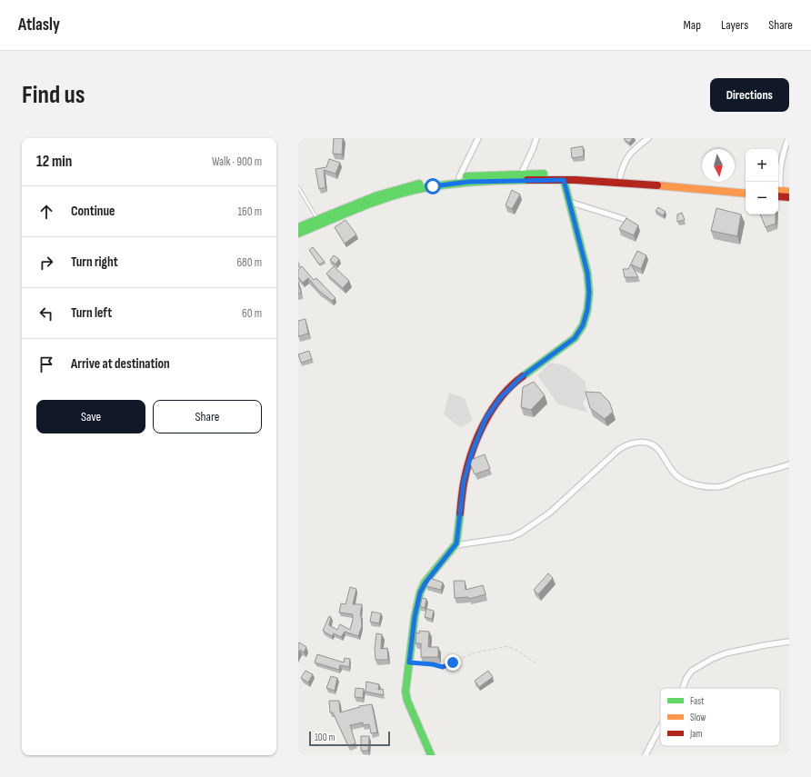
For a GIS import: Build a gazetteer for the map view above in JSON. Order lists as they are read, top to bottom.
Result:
{
  "legend": ["Fast", "Slow", "Jam"],
  "scale_bar": "100 m",
  "north": "bottom",
  "page": {
    "header": "Atlasly",
    "nav": ["Map", "Layers", "Share"],
    "buttons": [
      "Directions",
      ["Save", "Share"]
    ],
    "title": "Find us",
    "heading": ["12 min", "Walk · 900 m"],
    "map_buttons": ["+", "−"],
    "list": [
      ["Continue", "160 m"],
      ["Turn right", "680 m"],
      ["Turn left", "60 m"],
      "Arrive at destination"
    ],
    "scale": "100 m"
  }
}
